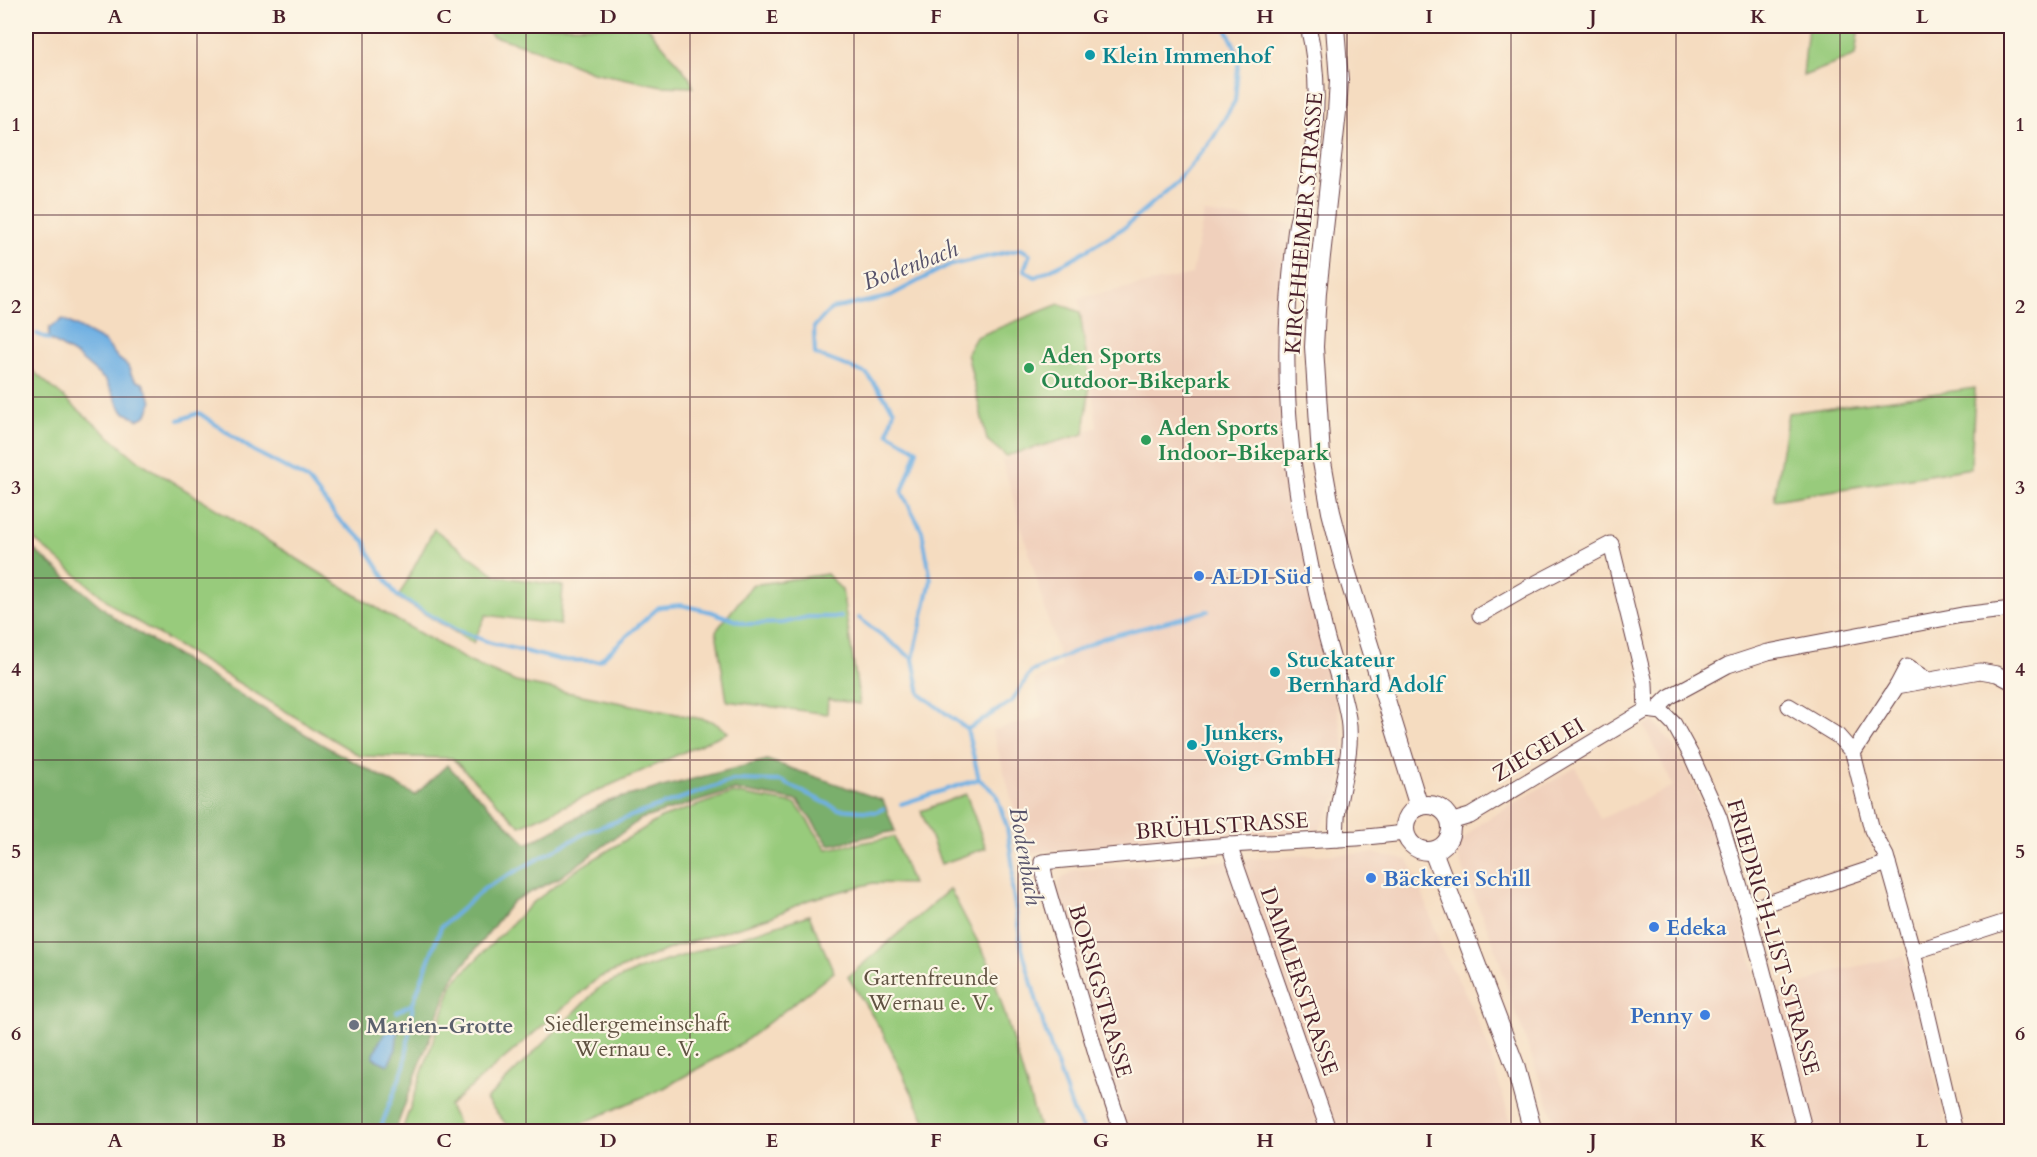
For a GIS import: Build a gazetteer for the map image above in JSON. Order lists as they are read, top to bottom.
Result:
{
  "streets": {
    "main road": ["KIRCHHEIMER STRASSE"],
    "street": [
      "ZIEGELEI",
      "BRÜHLSTRASSE",
      "FRIEDRICH-LIST-STRASSE",
      "DAIMLERSTRASSE",
      "BORSIGSTRASSE"
    ]
  },
  "crossings": [
    ["KIRCHHEIMER STRASSE", "ZIEGELEI"],
    ["KIRCHHEIMER STRASSE", "BRÜHLSTRASSE"],
    ["ZIEGELEI", "BRÜHLSTRASSE"],
    ["ZIEGELEI", "FRIEDRICH-LIST-STRASSE"],
    ["BRÜHLSTRASSE", "DAIMLERSTRASSE"],
    ["BRÜHLSTRASSE", "BORSIGSTRASSE"]
  ],
  "water": ["Bodenbach"],
  "parks": ["Gartenfreunde Wernau e. V.", "Siedlergemeinschaft Wernau e. V."],
  "places": [
    "Klein Immenhof",
    "Aden Sports Outdoor-Bikepark",
    "Aden Sports Indoor-Bikepark",
    "ALDI Süd",
    "Stuckateur Bernhard Adolf",
    "Junkers, Voigt GmbH",
    "Bäckerei Schill",
    "Edeka",
    "Penny",
    "Marien-Grotte"
  ],
  "grid": {
    "columns": [
      "A",
      "B",
      "C",
      "D",
      "E",
      "F",
      "G",
      "H",
      "I",
      "J",
      "K",
      "L"
    ],
    "rows": [
      "1",
      "2",
      "3",
      "4",
      "5",
      "6"
    ]
  }
}
